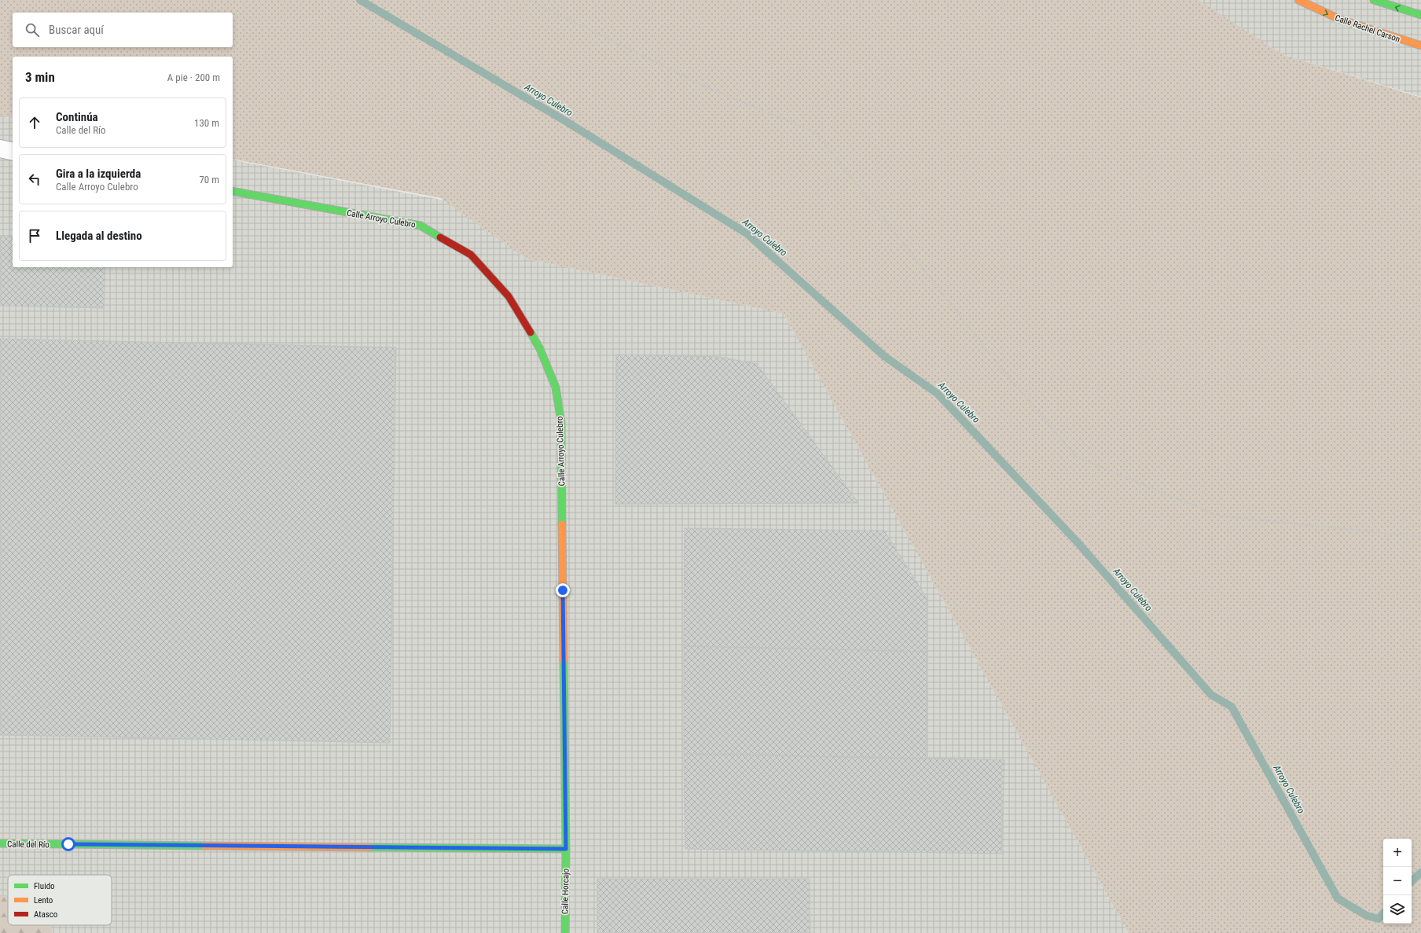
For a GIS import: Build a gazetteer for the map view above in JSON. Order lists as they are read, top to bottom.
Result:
{
  "streets": {
    "street": [
      "Calle Rachel Carson",
      "Calle Arroyo Culebro",
      "Calle del Río",
      "Calle Horcajo"
    ]
  },
  "crossings": [
    ["Calle Arroyo Culebro", "Calle del Río"],
    ["Calle Arroyo Culebro", "Calle Horcajo"],
    ["Calle del Río", "Calle Horcajo"]
  ],
  "water": ["Arroyo Culebro"],
  "legend": ["Fluido", "Lento", "Atasco"],
  "page": {
    "search": "Buscar aquí",
    "heading": ["3 min", "A pie · 200 m"],
    "list": [
      ["Continúa", "Calle del Río", "130 m"],
      ["Gira a la izquierda", "Calle Arroyo Culebro", "70 m"],
      "Llegada al destino"
    ],
    "map_buttons": ["+", "−"]
  }
}
